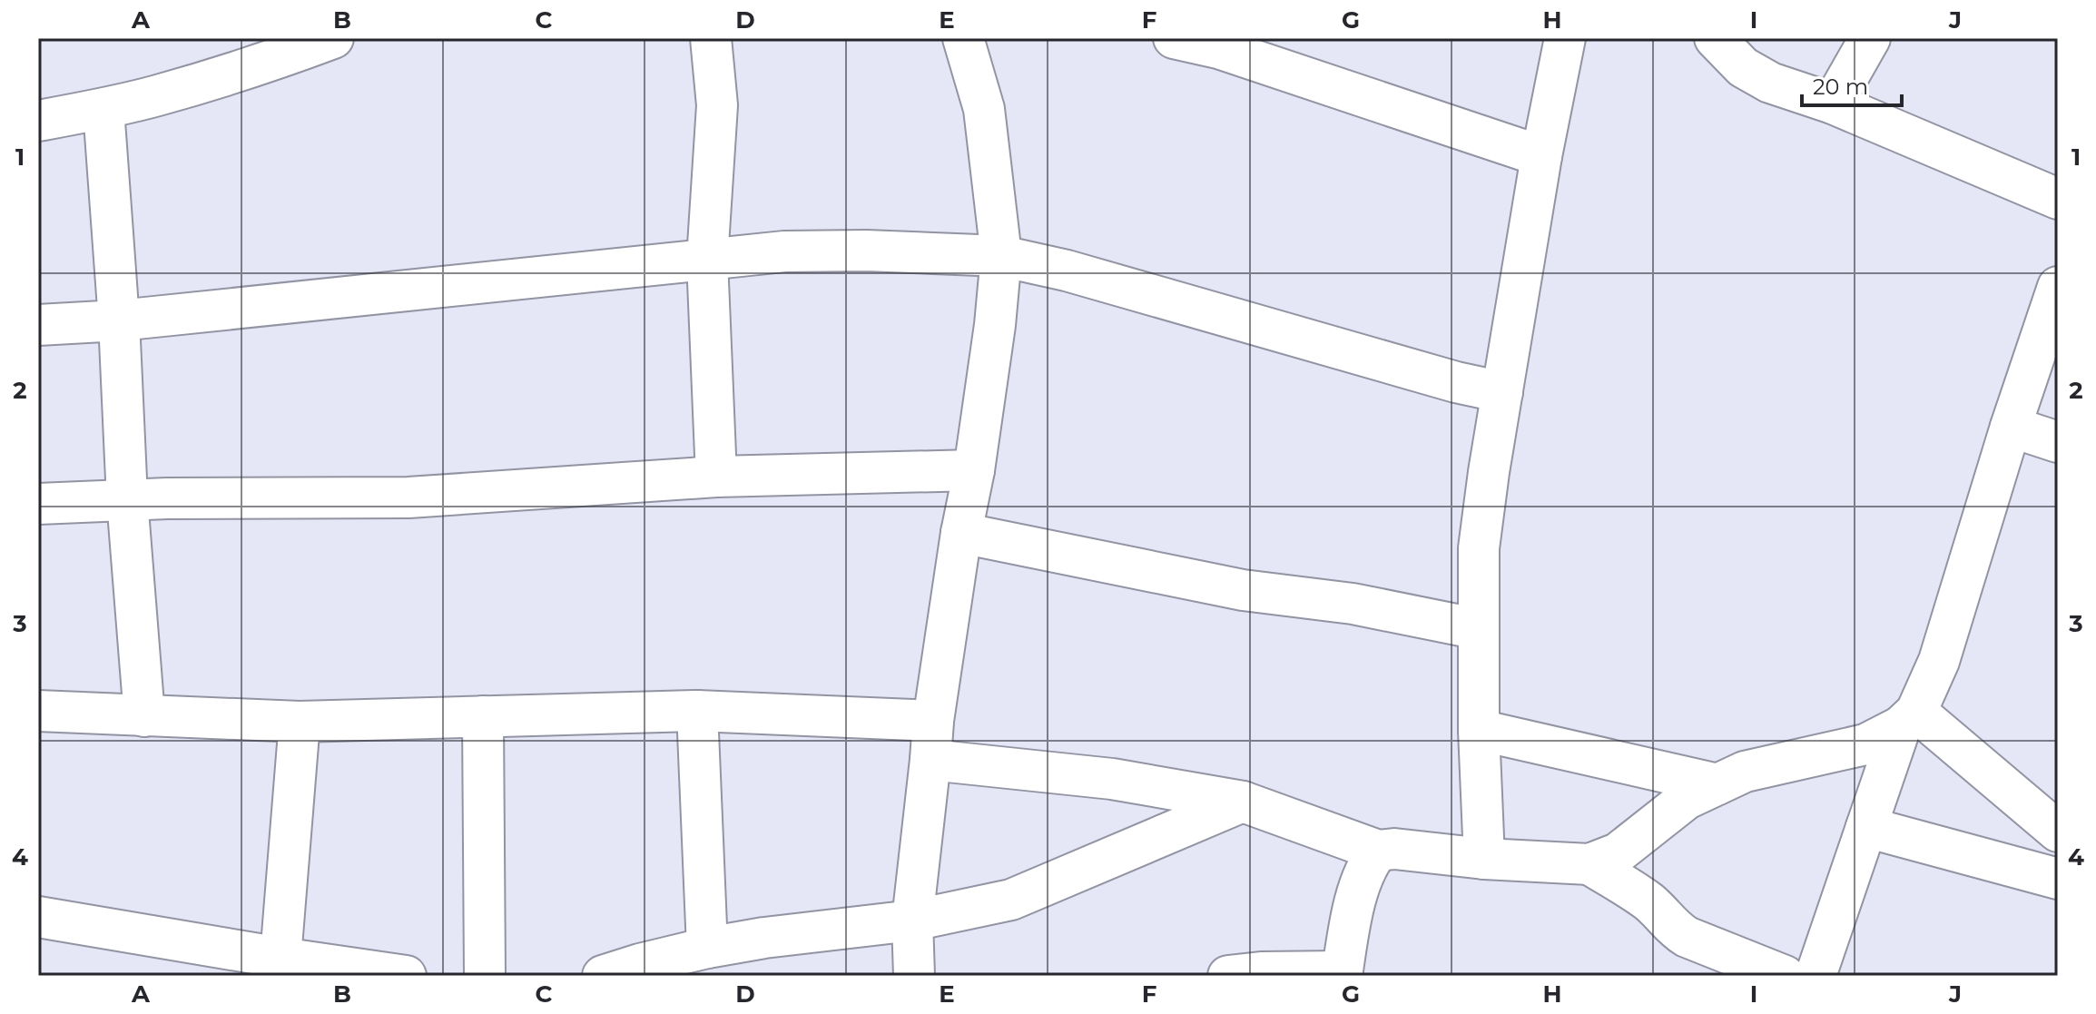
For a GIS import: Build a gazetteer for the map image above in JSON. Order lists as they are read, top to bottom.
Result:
{
  "scale_bar": "20 m",
  "grid": {
    "columns": [
      "A",
      "B",
      "C",
      "D",
      "E",
      "F",
      "G",
      "H",
      "I",
      "J"
    ],
    "rows": [
      "1",
      "2",
      "3",
      "4"
    ]
  }
}
